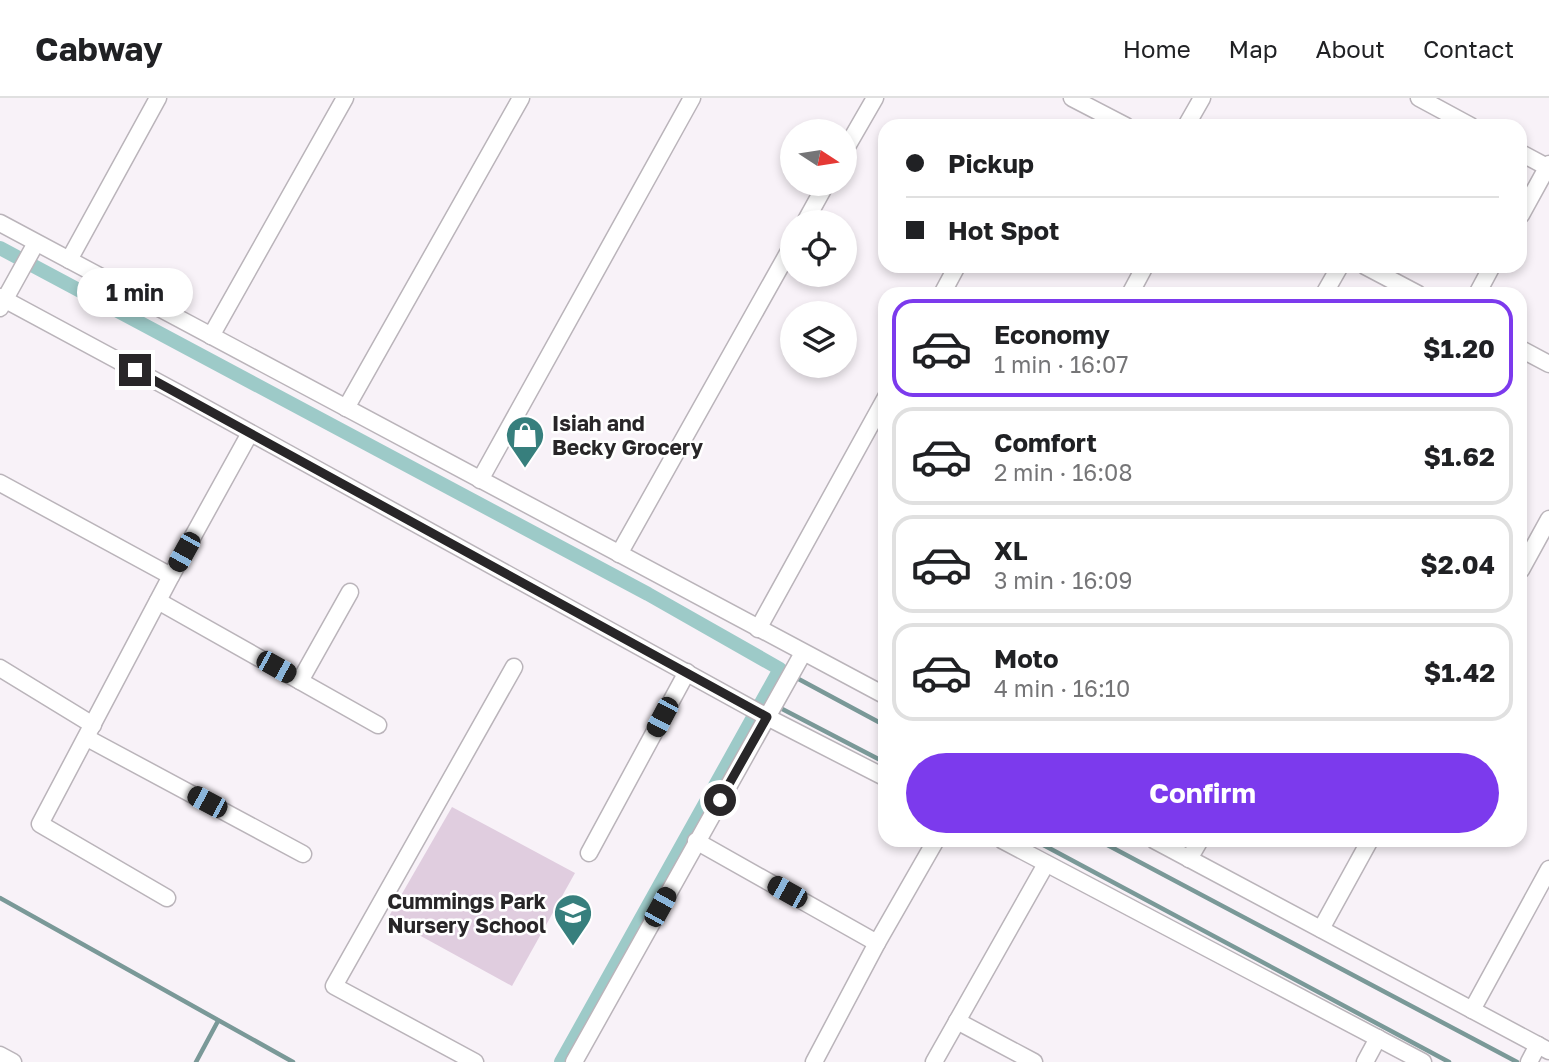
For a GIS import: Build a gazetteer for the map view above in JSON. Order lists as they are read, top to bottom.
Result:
{
  "places": {
    "shop": ["Isiah and Becky Grocery"],
    "school or university": ["Cummings Park Nursery School"]
  },
  "north": "right",
  "page": {
    "header": "Cabway",
    "nav": [
      "Home",
      "Map",
      "About",
      "Contact"
    ],
    "banner": ["Pickup", "Hot Spot"],
    "bubble": "1 min",
    "list": [
      {
        "name": "Economy",
        "note": "1 min · 16:07",
        "value": "$1.20"
      },
      {
        "name": "Comfort",
        "note": "2 min · 16:08",
        "value": "$1.62"
      },
      {
        "name": "XL",
        "note": "3 min · 16:09",
        "value": "$2.04"
      },
      {
        "name": "Moto",
        "note": "4 min · 16:10",
        "value": "$1.42"
      }
    ],
    "buttons": "Confirm"
  }
}
